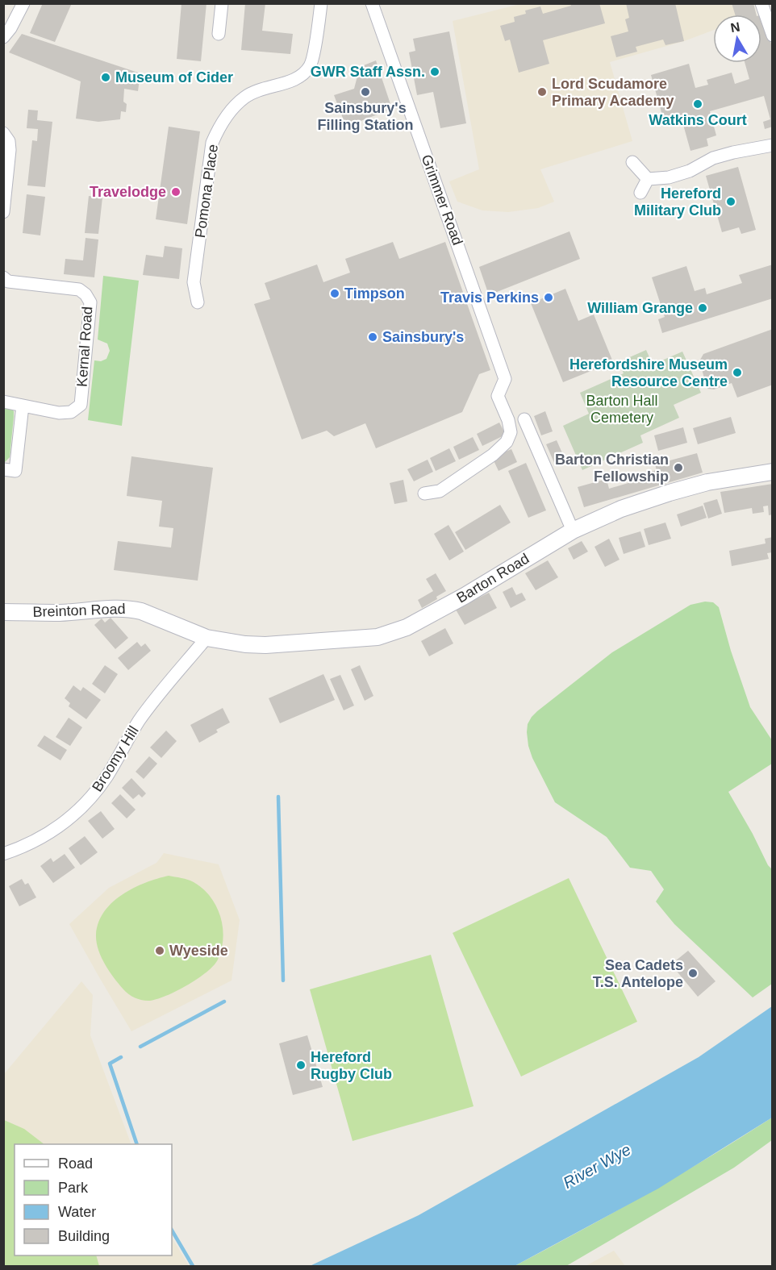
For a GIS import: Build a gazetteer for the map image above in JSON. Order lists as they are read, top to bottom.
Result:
{
  "streets": {
    "street": [
      "Pomona Place",
      "Grimmer Road",
      "Kernal Road",
      "Barton Road",
      "Breinton Road",
      "Broomy Hill"
    ]
  },
  "crossings": [
    ["Barton Road", "Breinton Road"],
    ["Barton Road", "Broomy Hill"],
    ["Breinton Road", "Broomy Hill"]
  ],
  "water": ["River Wye"],
  "parks": ["Barton Hall Cemetery"],
  "places": [
    "GWR Staff Assn.",
    "Museum of Cider",
    "Sainsbury's Filling Station",
    "Lord Scudamore Primary Academy",
    "Watkins Court",
    "Travelodge",
    "Hereford Military Club",
    "Timpson",
    "Travis Perkins",
    "William Grange",
    "Sainsbury's",
    "Herefordshire Museum Resource Centre",
    "Barton Christian Fellowship",
    "Wyeside",
    "Sea Cadets T.S. Antelope",
    "Hereford Rugby Club"
  ],
  "legend": [
    "Road",
    "Park",
    "Water",
    "Building"
  ],
  "north": "top"
}
